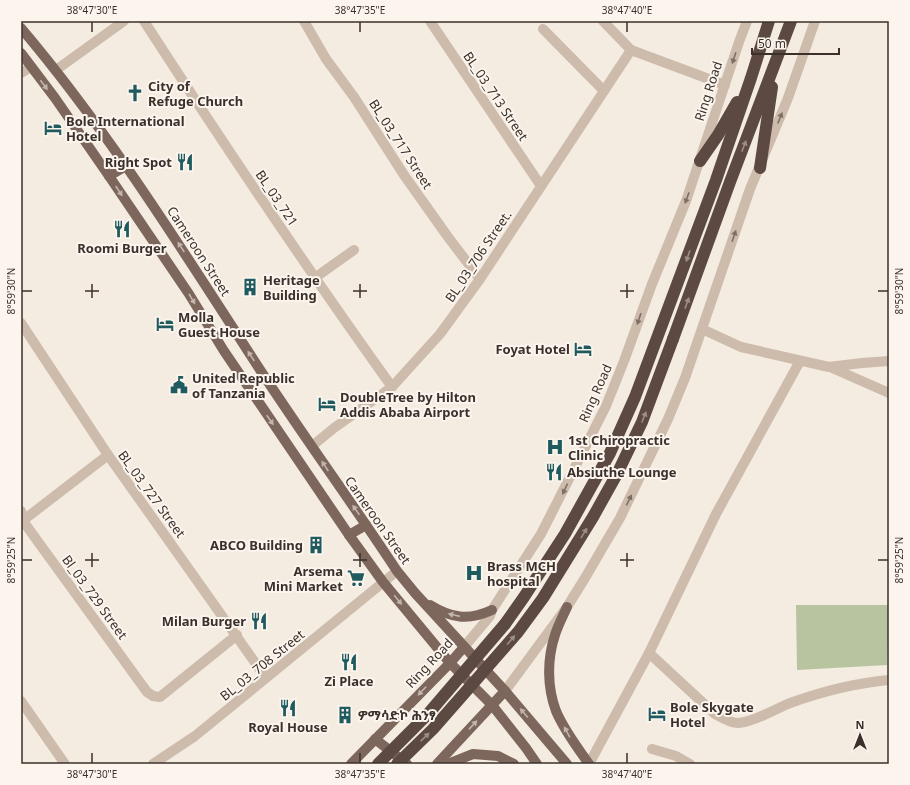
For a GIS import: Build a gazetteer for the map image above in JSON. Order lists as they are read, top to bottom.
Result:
{
  "streets": {
    "main road": ["Ring Road", "Cameroon Street"],
    "street": [
      "BL_03_713 Street",
      "BL_03_717 Street",
      "BL_03_721",
      "BL_03_706 Street.",
      "BL_03_727 Street",
      "Bl_03_729 Street",
      "BL_03_708 Street"
    ]
  },
  "crossings": [
    ["Ring Road", "Cameroon Street"],
    ["BL_03_713 Street", "BL_03_706 Street."],
    ["BL_03_717 Street", "BL_03_706 Street."],
    ["BL_03_721", "BL_03_706 Street."],
    ["Cameroon Street", "BL_03_706 Street."],
    ["Cameroon Street", "BL_03_708 Street"],
    ["BL_03_727 Street", "Bl_03_729 Street"],
    ["BL_03_727 Street", "BL_03_708 Street"]
  ],
  "places": {
    "church": ["City of Refuge Church"],
    "hotel": [
      "Bole International Hotel",
      "Molla Guest House",
      "Foyat Hotel",
      "DoubleTree by Hilton Addis Ababa Airport",
      "Bole Skygate Hotel"
    ],
    "restaurant": [
      "Right Spot",
      "Roomi Burger",
      "Absiuthe Lounge",
      "Milan Burger",
      "Zi Place",
      "Royal House"
    ],
    "building": ["Heritage Building", "ABCO Building", "ዎማሳድኮ ሕንፃ"],
    "public building": ["United Republic of Tanzania"],
    "hospital": ["1st Chiropractic Clinic", "Brass MCH hospital"],
    "supermarket": ["Arsema Mini Market"]
  },
  "scale_bar": "50 m",
  "north": "top",
  "coordinates": [
    "38°47'30\"E",
    "38°47'35\"E",
    "38°47'40\"E",
    "8°59'30\"N",
    "8°59'25\"N"
  ]
}
